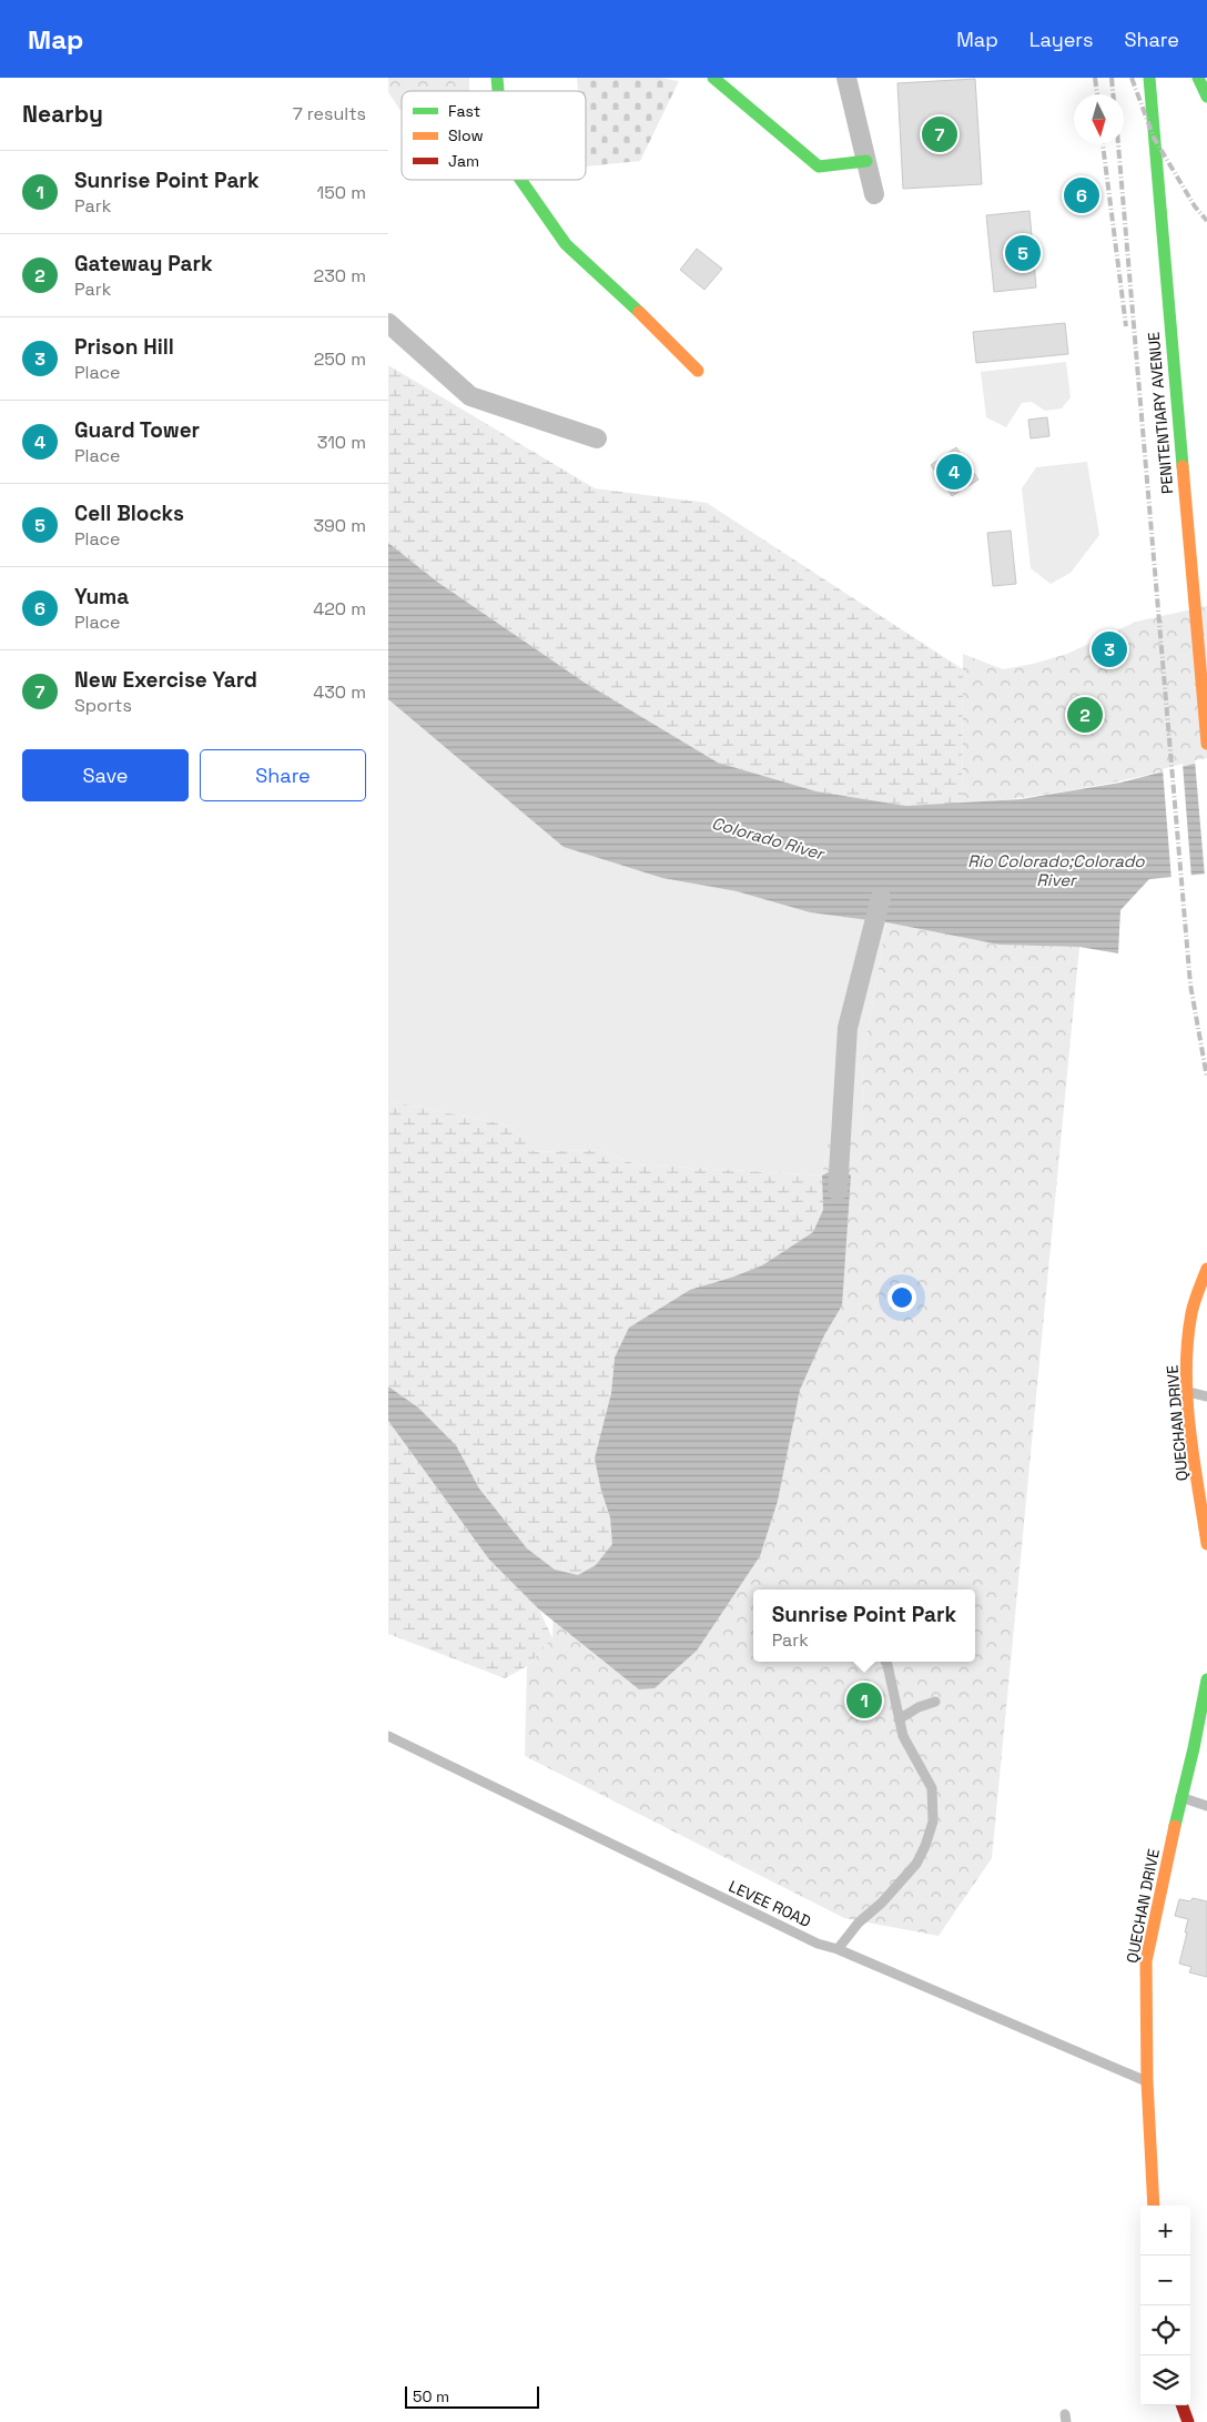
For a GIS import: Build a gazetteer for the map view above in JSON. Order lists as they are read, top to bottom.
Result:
{
  "streets": {
    "main road": ["PENITENTIARY AVENUE", "QUECHAN DRIVE"],
    "lane": ["LEVEE ROAD"]
  },
  "crossings": [
    ["QUECHAN DRIVE", "LEVEE ROAD"]
  ],
  "water": ["Colorado River", "Río Colorado;Colorado River"],
  "legend": ["Fast", "Slow", "Jam"],
  "scale_bar": "50 m",
  "north": "bottom",
  "page": {
    "header": "Map",
    "nav": ["Map", "Layers", "Share"],
    "heading": ["Nearby", "7 results"],
    "pins": [
      "7",
      "6",
      "5",
      "4",
      "3",
      "2",
      "1"
    ],
    "list": [
      {
        "mark": "1",
        "name": "Sunrise Point Park",
        "note": "Park",
        "value": "150 m"
      },
      {
        "mark": "2",
        "name": "Gateway Park",
        "note": "Park",
        "value": "230 m"
      },
      {
        "mark": "3",
        "name": "Prison Hill",
        "note": "Place",
        "value": "250 m"
      },
      {
        "mark": "4",
        "name": "Guard Tower",
        "note": "Place",
        "value": "310 m"
      },
      {
        "mark": "5",
        "name": "Cell Blocks",
        "note": "Place",
        "value": "390 m"
      },
      {
        "mark": "6",
        "name": "Yuma",
        "note": "Place",
        "value": "420 m"
      },
      {
        "mark": "7",
        "name": "New Exercise Yard",
        "note": "Sports",
        "value": "430 m"
      }
    ],
    "buttons": ["Save", "Share"],
    "popup": ["Sunrise Point Park", "Park"],
    "map_buttons": ["+", "−"],
    "scale": "50 m"
  }
}
